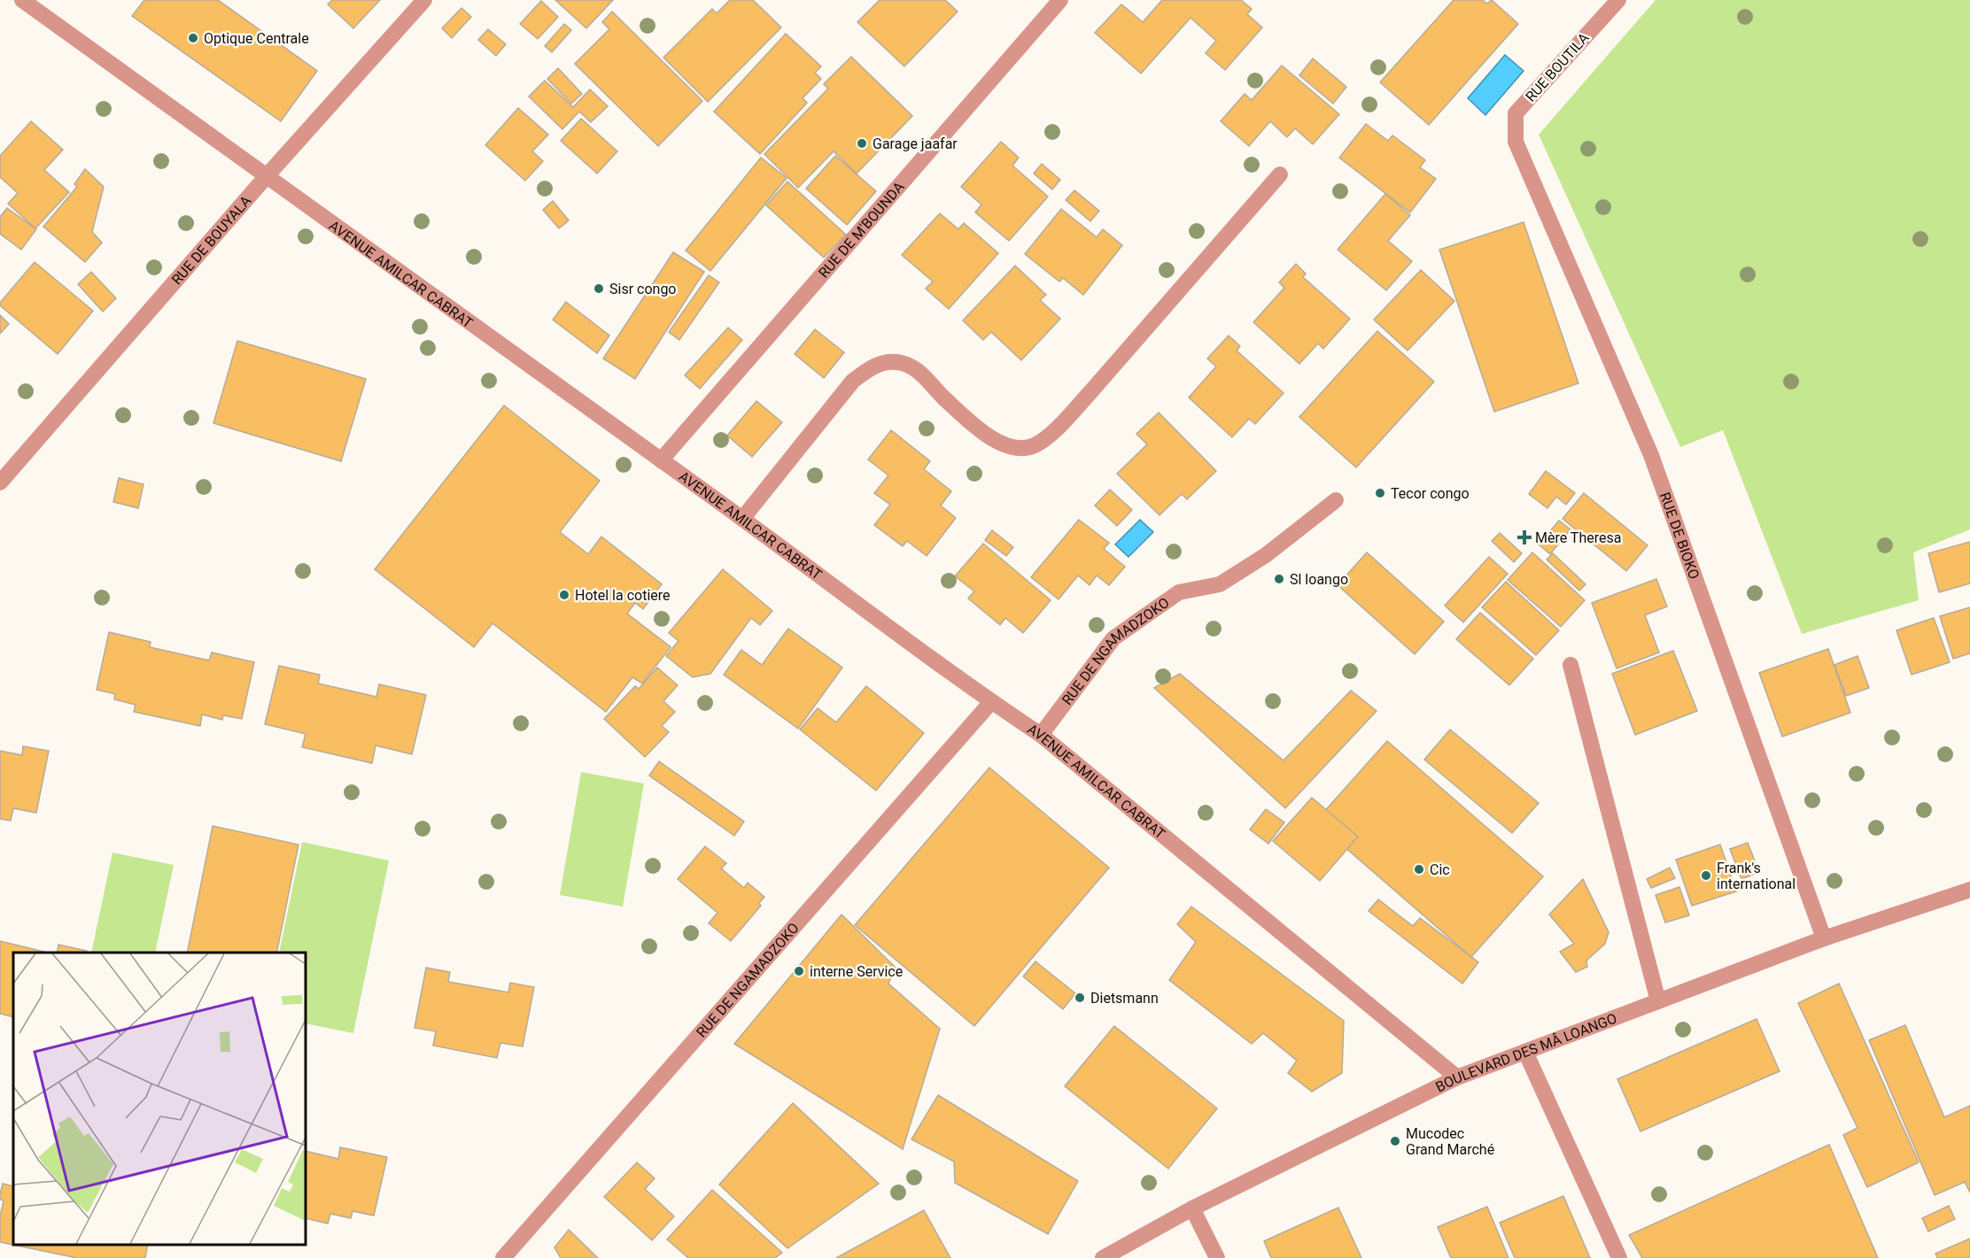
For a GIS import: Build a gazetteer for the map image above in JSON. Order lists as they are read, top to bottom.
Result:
{
  "streets": {
    "street": [
      "RUE BOUTILA",
      "RUE DE M'BOUNDA",
      "RUE DE BOUYALA",
      "AVENUE AMILCAR CABRAT",
      "RUE DE BIOKO",
      "RUE DE NGAMADZOKO",
      "BOULEVARD DES MÂ LOANGO"
    ]
  },
  "crossings": [
    ["RUE BOUTILA", "RUE DE BIOKO"],
    ["RUE DE M'BOUNDA", "AVENUE AMILCAR CABRAT"],
    ["RUE DE BOUYALA", "AVENUE AMILCAR CABRAT"],
    ["AVENUE AMILCAR CABRAT", "RUE DE NGAMADZOKO"],
    ["AVENUE AMILCAR CABRAT", "BOULEVARD DES MÂ LOANGO"],
    ["RUE DE BIOKO", "BOULEVARD DES MÂ LOANGO"]
  ],
  "places": {
    "other": [
      "Optique Centrale",
      "Garage jaafar",
      "Sisr congo",
      "Tecor congo",
      "Sl loango",
      "Hotel la cotiere",
      "Cic",
      "Frank's international",
      "interne Service",
      "Dietsmann",
      "Mucodec Grand Marché"
    ],
    "health": ["Mère Theresa"]
  }
}
